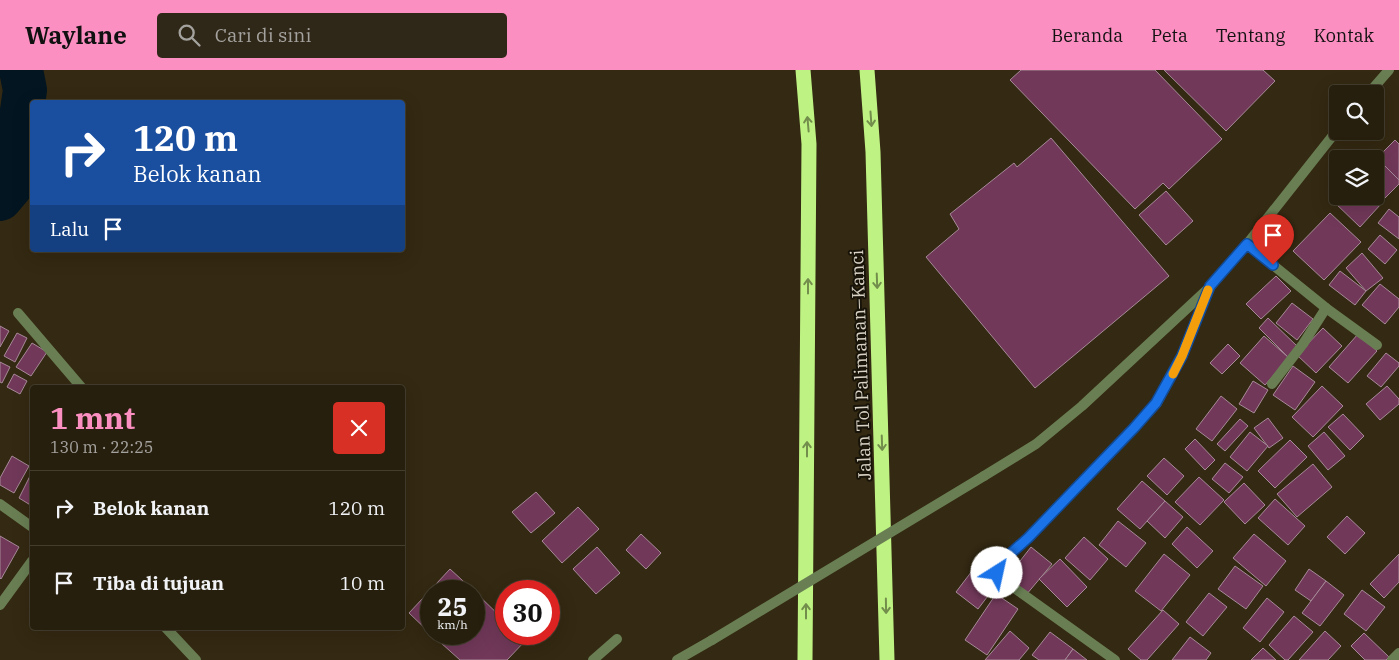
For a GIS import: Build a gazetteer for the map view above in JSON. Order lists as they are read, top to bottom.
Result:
{
  "streets": {
    "highway": ["Jalan Tol Palimanan–Kanci"]
  },
  "page": {
    "header": "Waylane",
    "search": "Cari di sini",
    "nav": [
      "Beranda",
      "Peta",
      "Tentang",
      "Kontak"
    ],
    "turn": ["120 m", "Belok kanan"],
    "then": "Lalu",
    "heading": ["1 mnt", "130 m · 22:25"],
    "list": [
      {
        "name": "Belok kanan",
        "value": "120 m"
      },
      {
        "name": "Tiba di tujuan",
        "value": "10 m"
      }
    ],
    "speed": "25 km/h",
    "limit": "30"
  }
}
